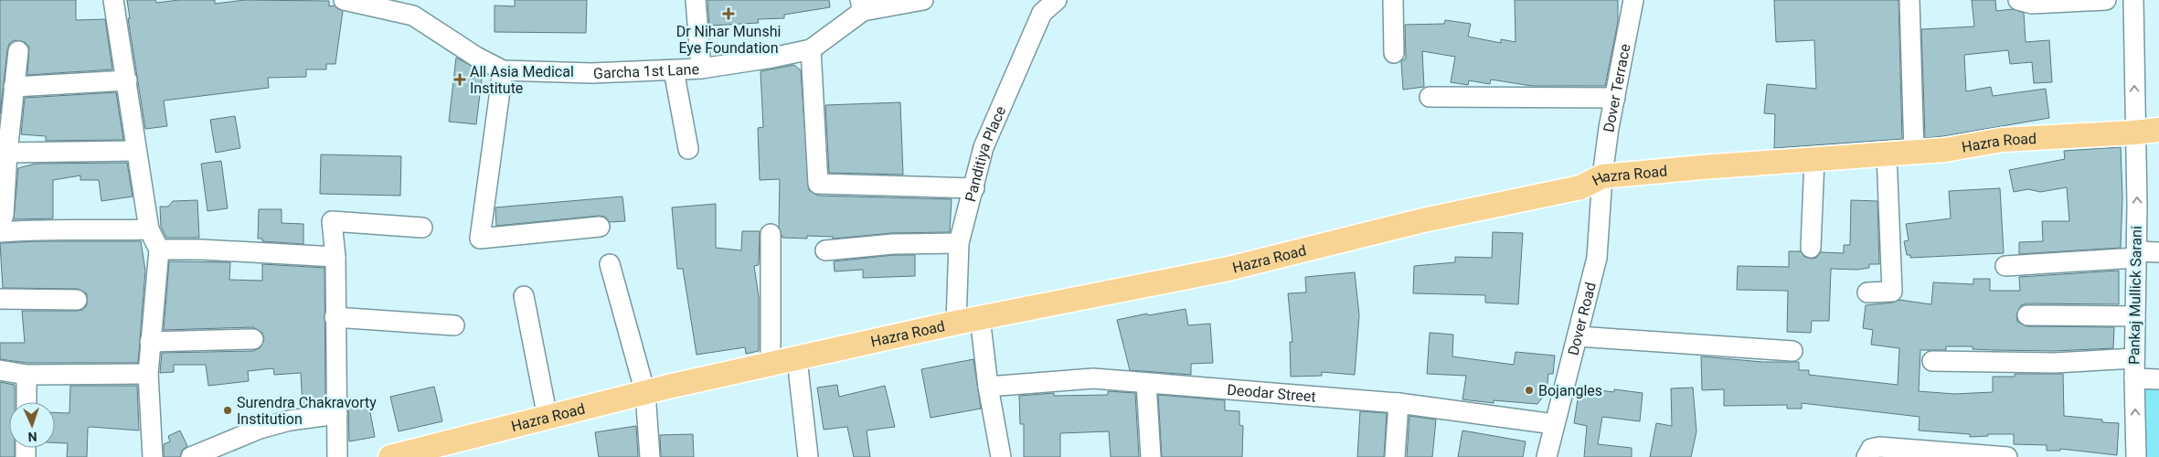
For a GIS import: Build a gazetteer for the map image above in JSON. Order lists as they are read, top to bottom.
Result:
{
  "streets": {
    "main road": ["Hazra Road"],
    "street": [
      "Garcha 1st Lane",
      "Dover Terrace",
      "Panditiya Place",
      "Pankaj Mullick Sarani",
      "Dover Road",
      "Deodar Street"
    ]
  },
  "crossings": [
    ["Dover Terrace", "Hazra Road"],
    ["Dover Terrace", "Dover Road"],
    ["Hazra Road", "Panditiya Place"],
    ["Hazra Road", "Pankaj Mullick Sarani"],
    ["Hazra Road", "Dover Road"],
    ["Dover Road", "Deodar Street"]
  ],
  "one_way": ["Pankaj Mullick Sarani"],
  "places": {
    "health": ["Dr Nihar Munshi Eye Foundation", "All Asia Medical Institute"],
    "other": ["Bojangles", "Surendra Chakravorty Institution"]
  },
  "north": "bottom"
}
